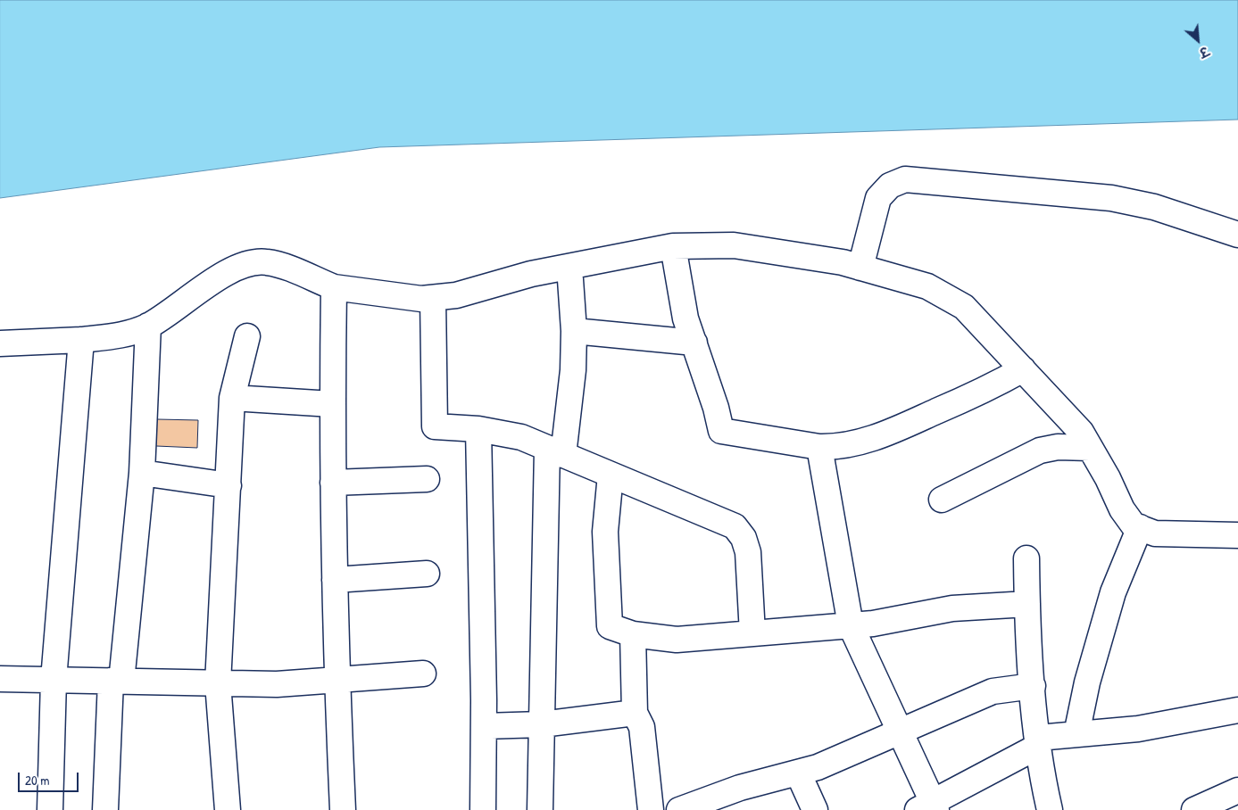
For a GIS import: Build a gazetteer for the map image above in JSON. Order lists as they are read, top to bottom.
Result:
{
  "scale_bar": "20 m",
  "north": "bottom right"
}
